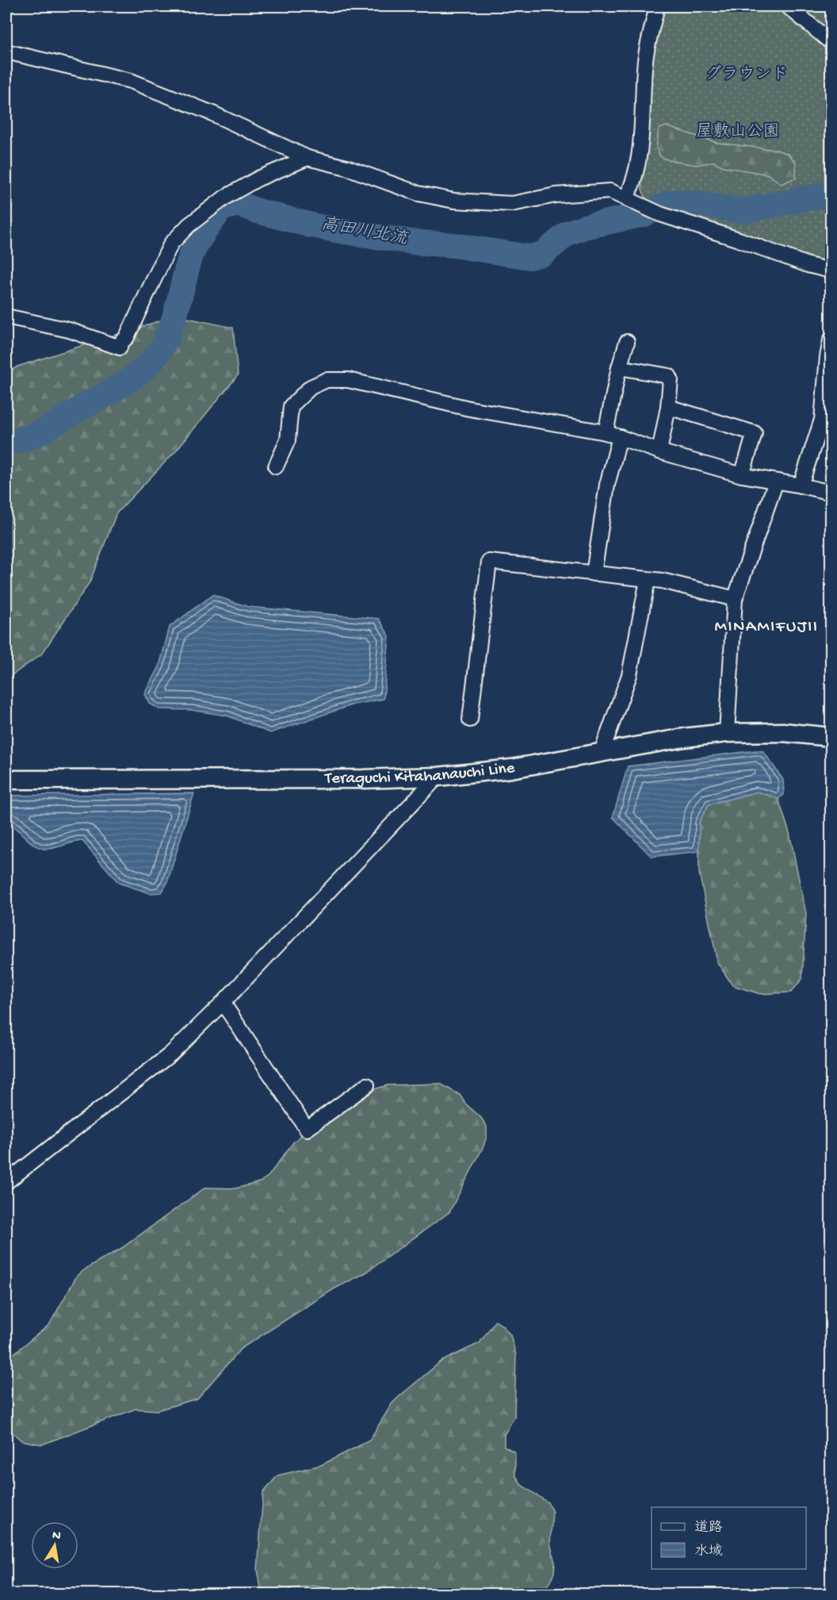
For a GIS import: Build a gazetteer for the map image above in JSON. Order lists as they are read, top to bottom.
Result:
{
  "streets": {
    "main road": ["Teraguchi Kitahanauchi Line"]
  },
  "districts": ["MINAMIFUJII"],
  "water": ["高田川北流"],
  "parks": ["グラウンド", "屋敷山公園"],
  "legend": ["道路", "水域"],
  "north": "top"
}
